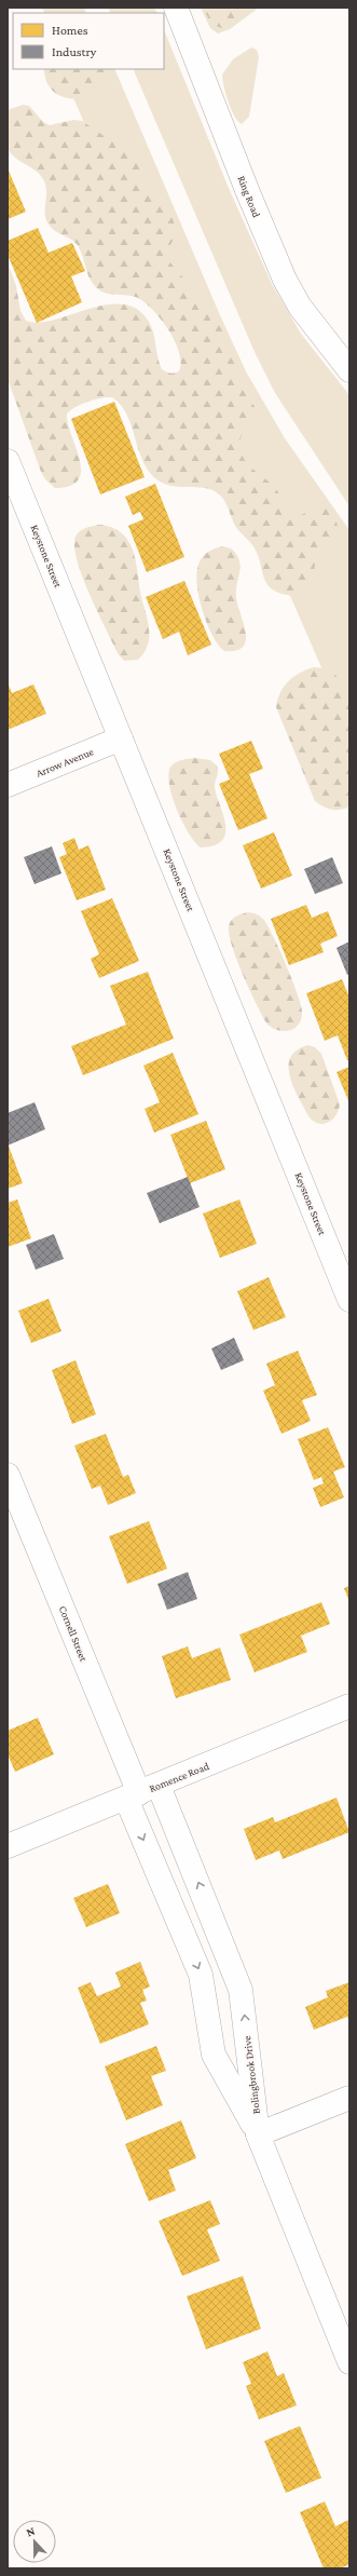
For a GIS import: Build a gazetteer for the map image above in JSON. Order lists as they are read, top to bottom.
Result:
{
  "streets": {
    "street": [
      "Ring Road",
      "Keystone Street",
      "Arrow Avenue",
      "Cornell Street",
      "Romence Road",
      "Bolingbrook Drive"
    ]
  },
  "crossings": [
    ["Keystone Street", "Arrow Avenue"],
    ["Cornell Street", "Romence Road"],
    ["Cornell Street", "Bolingbrook Drive"],
    ["Romence Road", "Bolingbrook Drive"]
  ],
  "legend": ["Homes", "Industry"],
  "north": "top"
}
